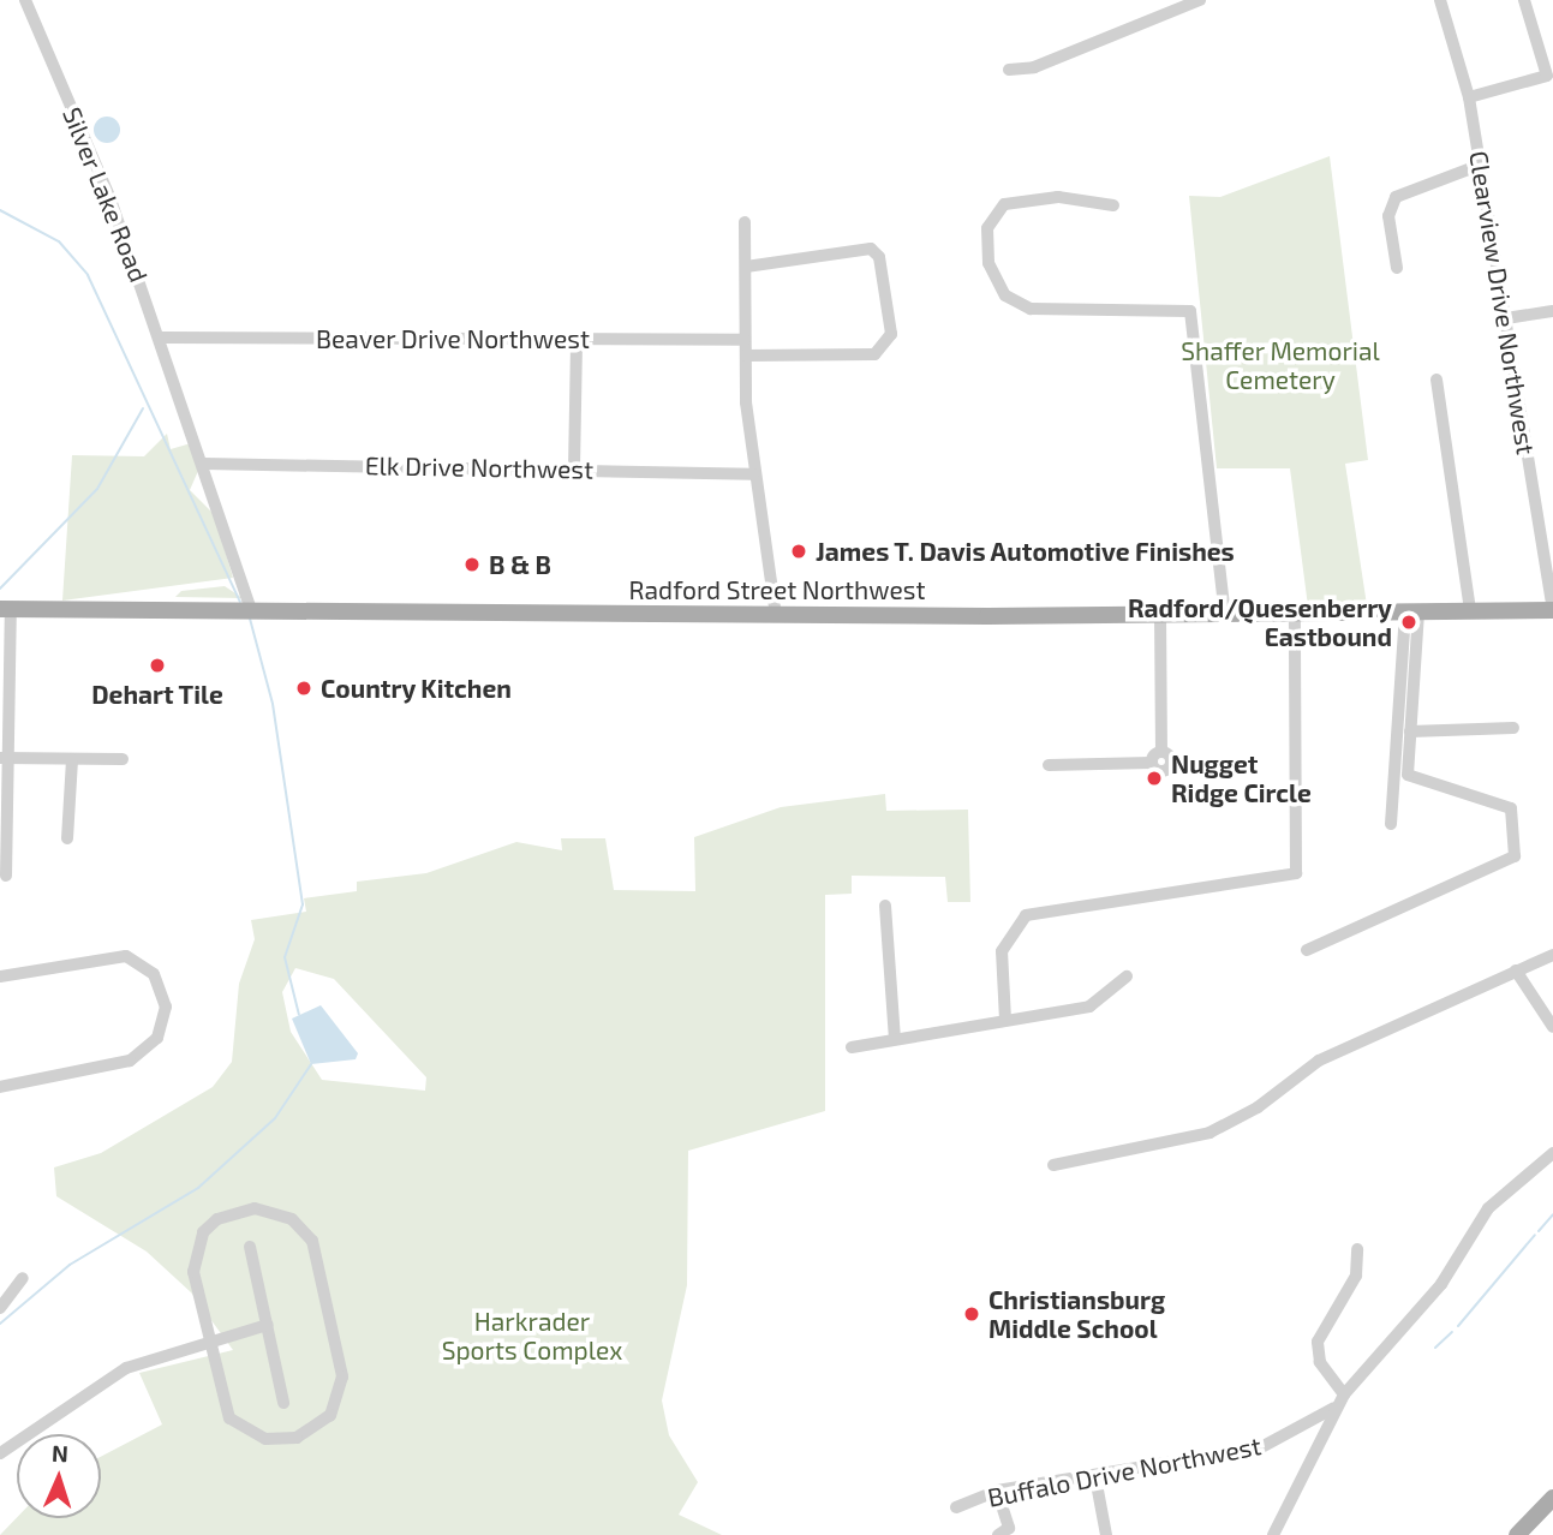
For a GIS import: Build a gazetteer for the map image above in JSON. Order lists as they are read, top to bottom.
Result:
{
  "streets": {
    "main road": ["Radford Street Northwest"],
    "street": [
      "Silver Lake Road",
      "Clearview Drive Northwest",
      "Beaver Drive Northwest",
      "Elk Drive Northwest",
      "Buffalo Drive Northwest"
    ]
  },
  "crossings": [
    ["Silver Lake Road", "Beaver Drive Northwest"],
    ["Silver Lake Road", "Elk Drive Northwest"],
    ["Silver Lake Road", "Radford Street Northwest"],
    ["Clearview Drive Northwest", "Radford Street Northwest"]
  ],
  "parks": ["Shaffer Memorial Cemetery", "Harkrader Sports Complex"],
  "places": [
    "James T. Davis Automotive Finishes",
    "B & B",
    "Radford/Quesenberry Eastbound",
    "Dehart Tile",
    "Country Kitchen",
    "Nugget Ridge Circle",
    "Christiansburg Middle School"
  ],
  "north": "top"
}
